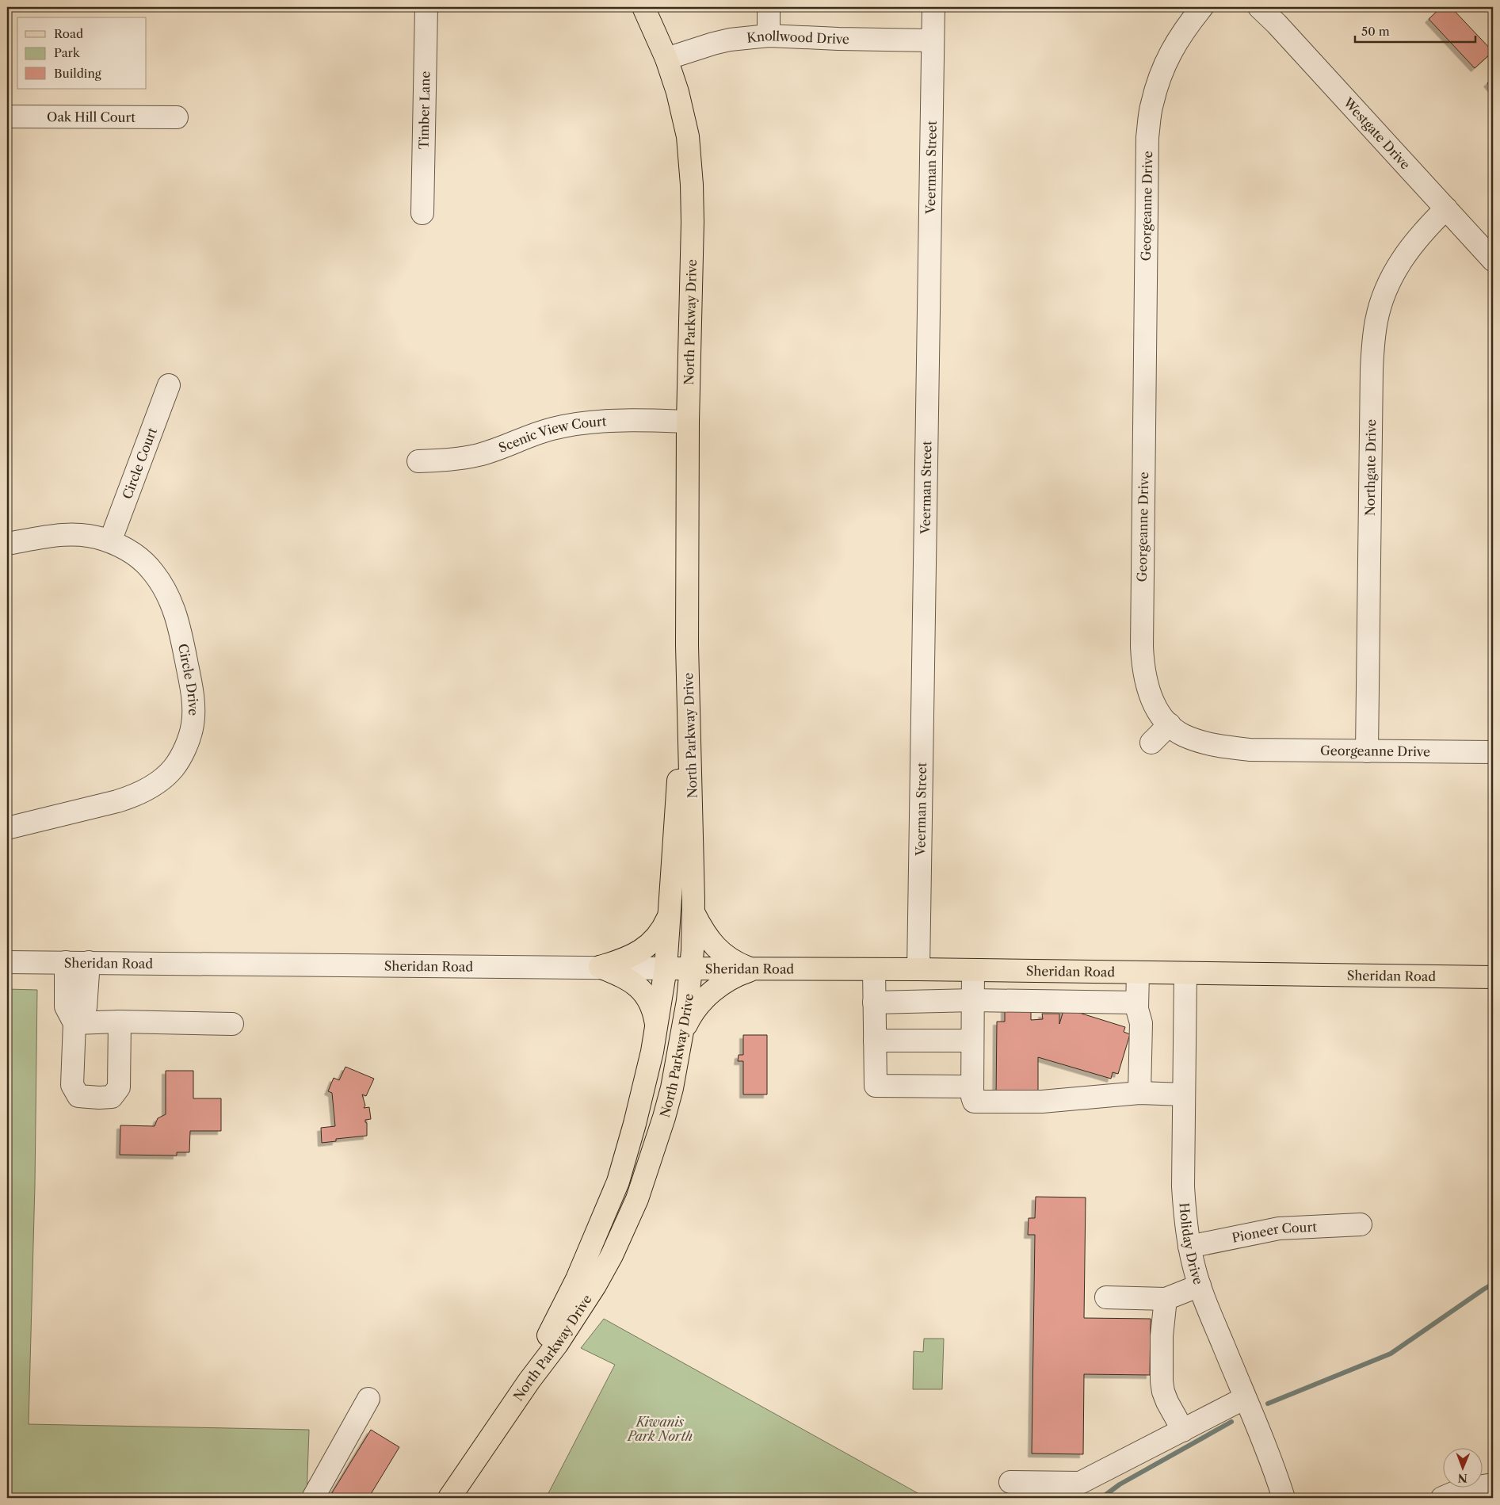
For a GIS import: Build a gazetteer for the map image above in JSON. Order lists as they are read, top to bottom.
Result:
{
  "streets": {
    "main road": ["North Parkway Drive", "Sheridan Road"],
    "street": [
      "Knollwood Drive",
      "Timber Lane",
      "Oak Hill Court",
      "Westgate Drive",
      "Veerman Street",
      "Georgeanne Drive",
      "Scenic View Court",
      "Circle Court",
      "Northgate Drive",
      "Circle Drive",
      "Pioneer Court",
      "Holiday Drive"
    ]
  },
  "crossings": [
    ["Knollwood Drive", "Veerman Street"],
    ["Knollwood Drive", "North Parkway Drive"],
    ["Westgate Drive", "Northgate Drive"],
    ["Veerman Street", "Sheridan Road"],
    ["Georgeanne Drive", "Northgate Drive"],
    ["North Parkway Drive", "Scenic View Court"],
    ["North Parkway Drive", "Sheridan Road"],
    ["Circle Court", "Circle Drive"],
    ["Sheridan Road", "Holiday Drive"],
    ["Pioneer Court", "Holiday Drive"]
  ],
  "parks": ["Kiwanis Park North"],
  "legend": ["Road", "Park", "Building"],
  "scale_bar": "50 m",
  "north": "bottom"
}
